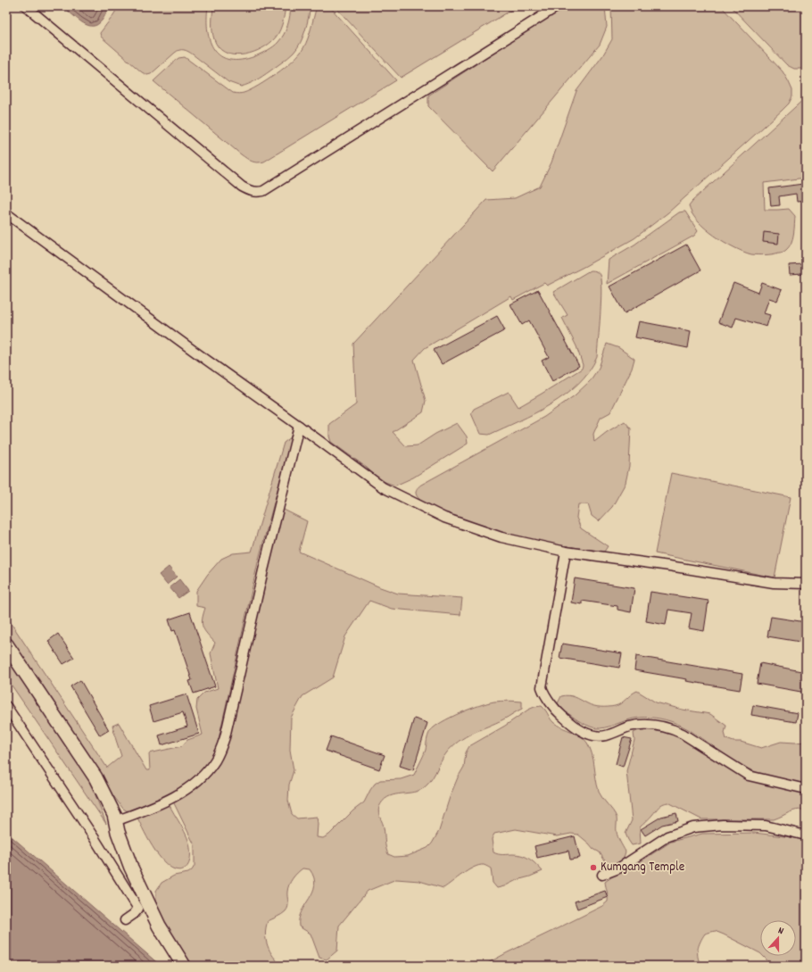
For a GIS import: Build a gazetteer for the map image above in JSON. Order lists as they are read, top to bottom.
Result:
{
  "places": ["Kumgang Temple"],
  "north": "top"
}
